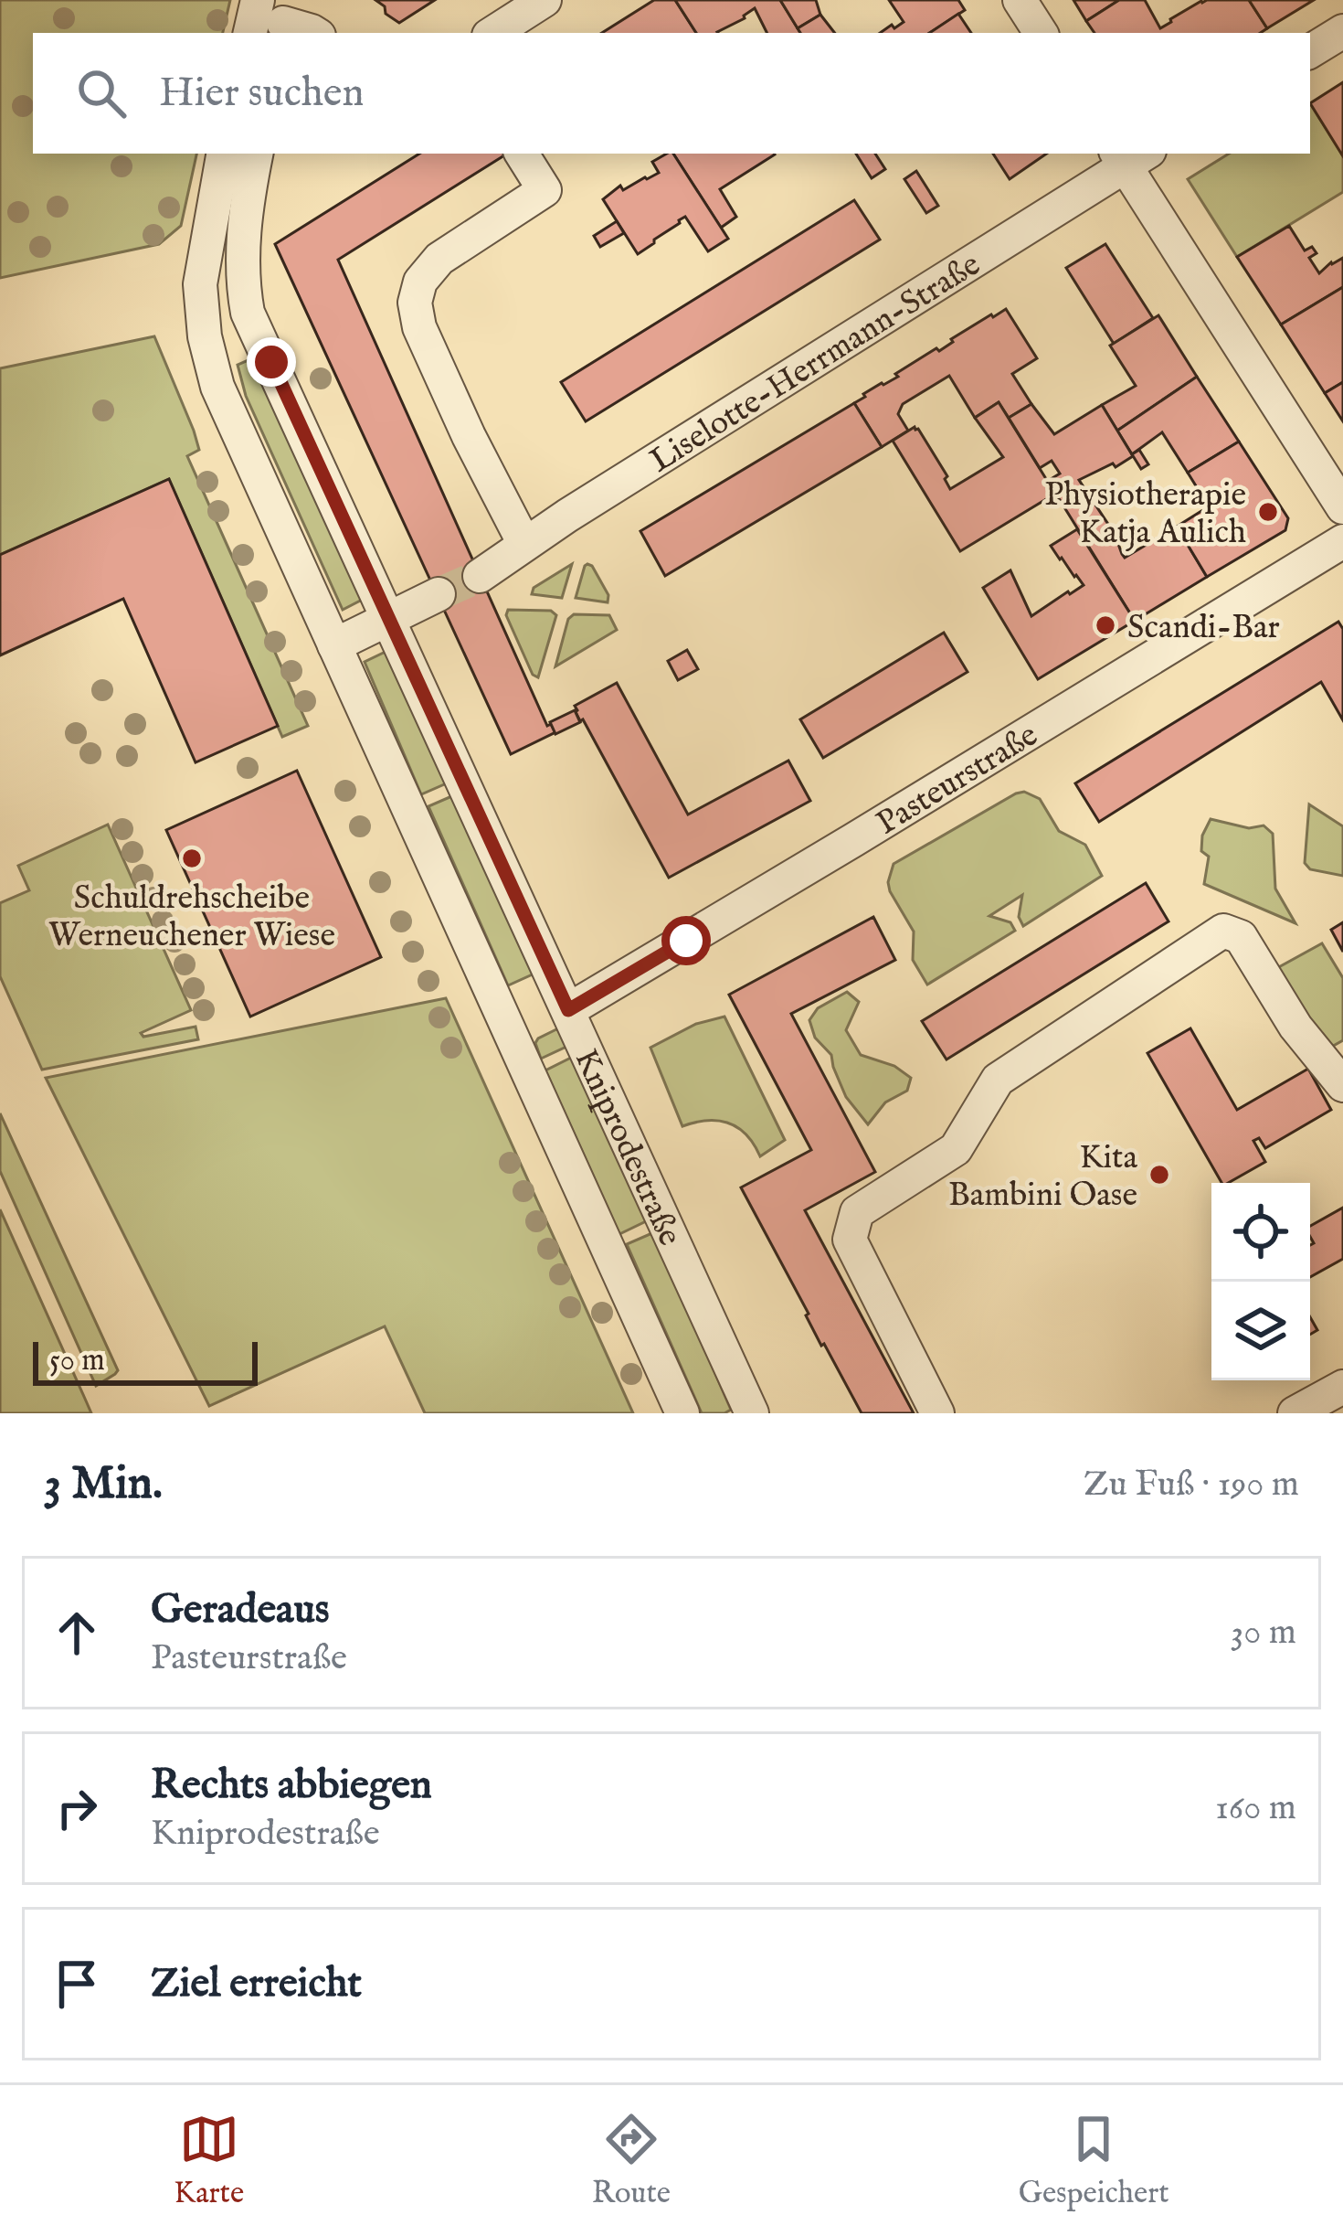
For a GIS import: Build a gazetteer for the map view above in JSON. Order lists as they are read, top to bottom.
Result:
{
  "streets": {
    "street": ["Liselotte-Herrmann-Straße", "Pasteurstraße", "Kniprodestraße"]
  },
  "crossings": [
    ["Pasteurstraße", "Kniprodestraße"]
  ],
  "places": [
    "Physiotherapie Katja Aulich",
    "Scandi-Bar",
    "Schuldrehscheibe Werneuchener Wiese",
    "Kita Bambini Oase"
  ],
  "scale_bar": "50 m",
  "page": {
    "search": "Hier suchen",
    "scale": "50 m",
    "heading": ["3 Min.", "Zu Fuß · 190 m"],
    "list": [
      ["Geradeaus", "Pasteurstraße", "30 m"],
      ["Rechts abbiegen", "Kniprodestraße", "160 m"],
      "Ziel erreicht"
    ],
    "nav": ["Karte", "Route", "Gespeichert"]
  }
}
